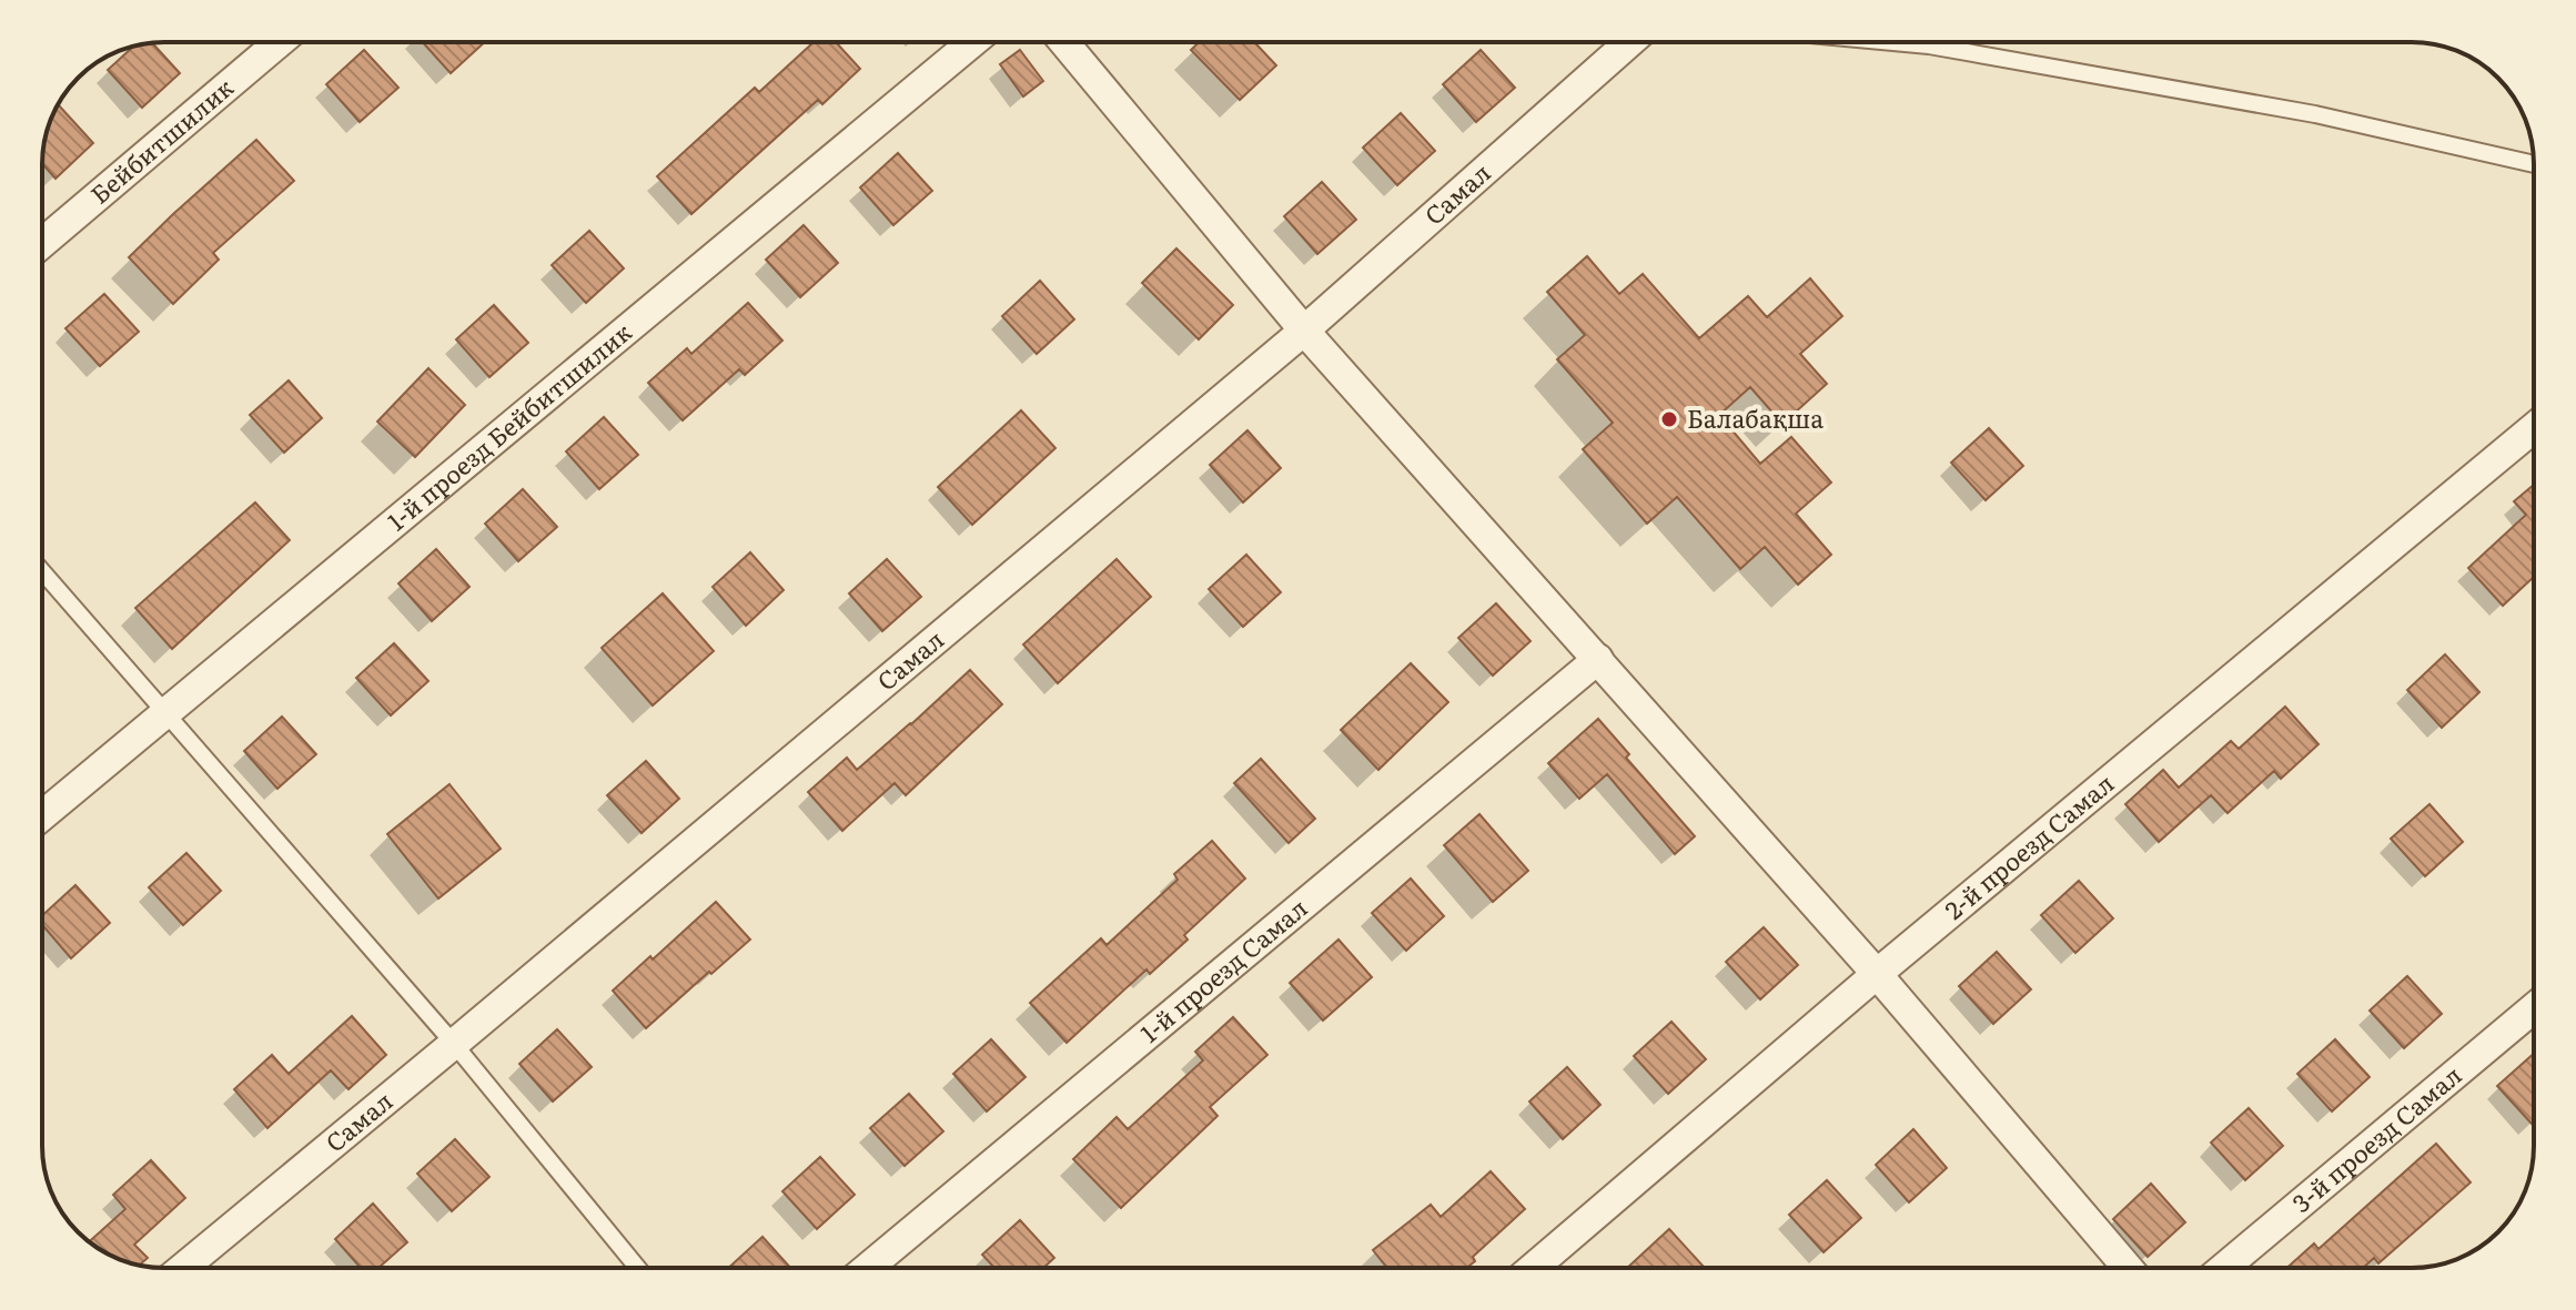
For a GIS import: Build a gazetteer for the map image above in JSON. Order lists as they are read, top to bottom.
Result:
{
  "streets": {
    "street": [
      "Бейбитшилик",
      "Самал",
      "1-й проезд Бейбитшилик",
      "2-й проезд Самал",
      "1-й проезд Самал",
      "3-й проезд Самал"
    ]
  },
  "places": ["Балабақша"]
}
